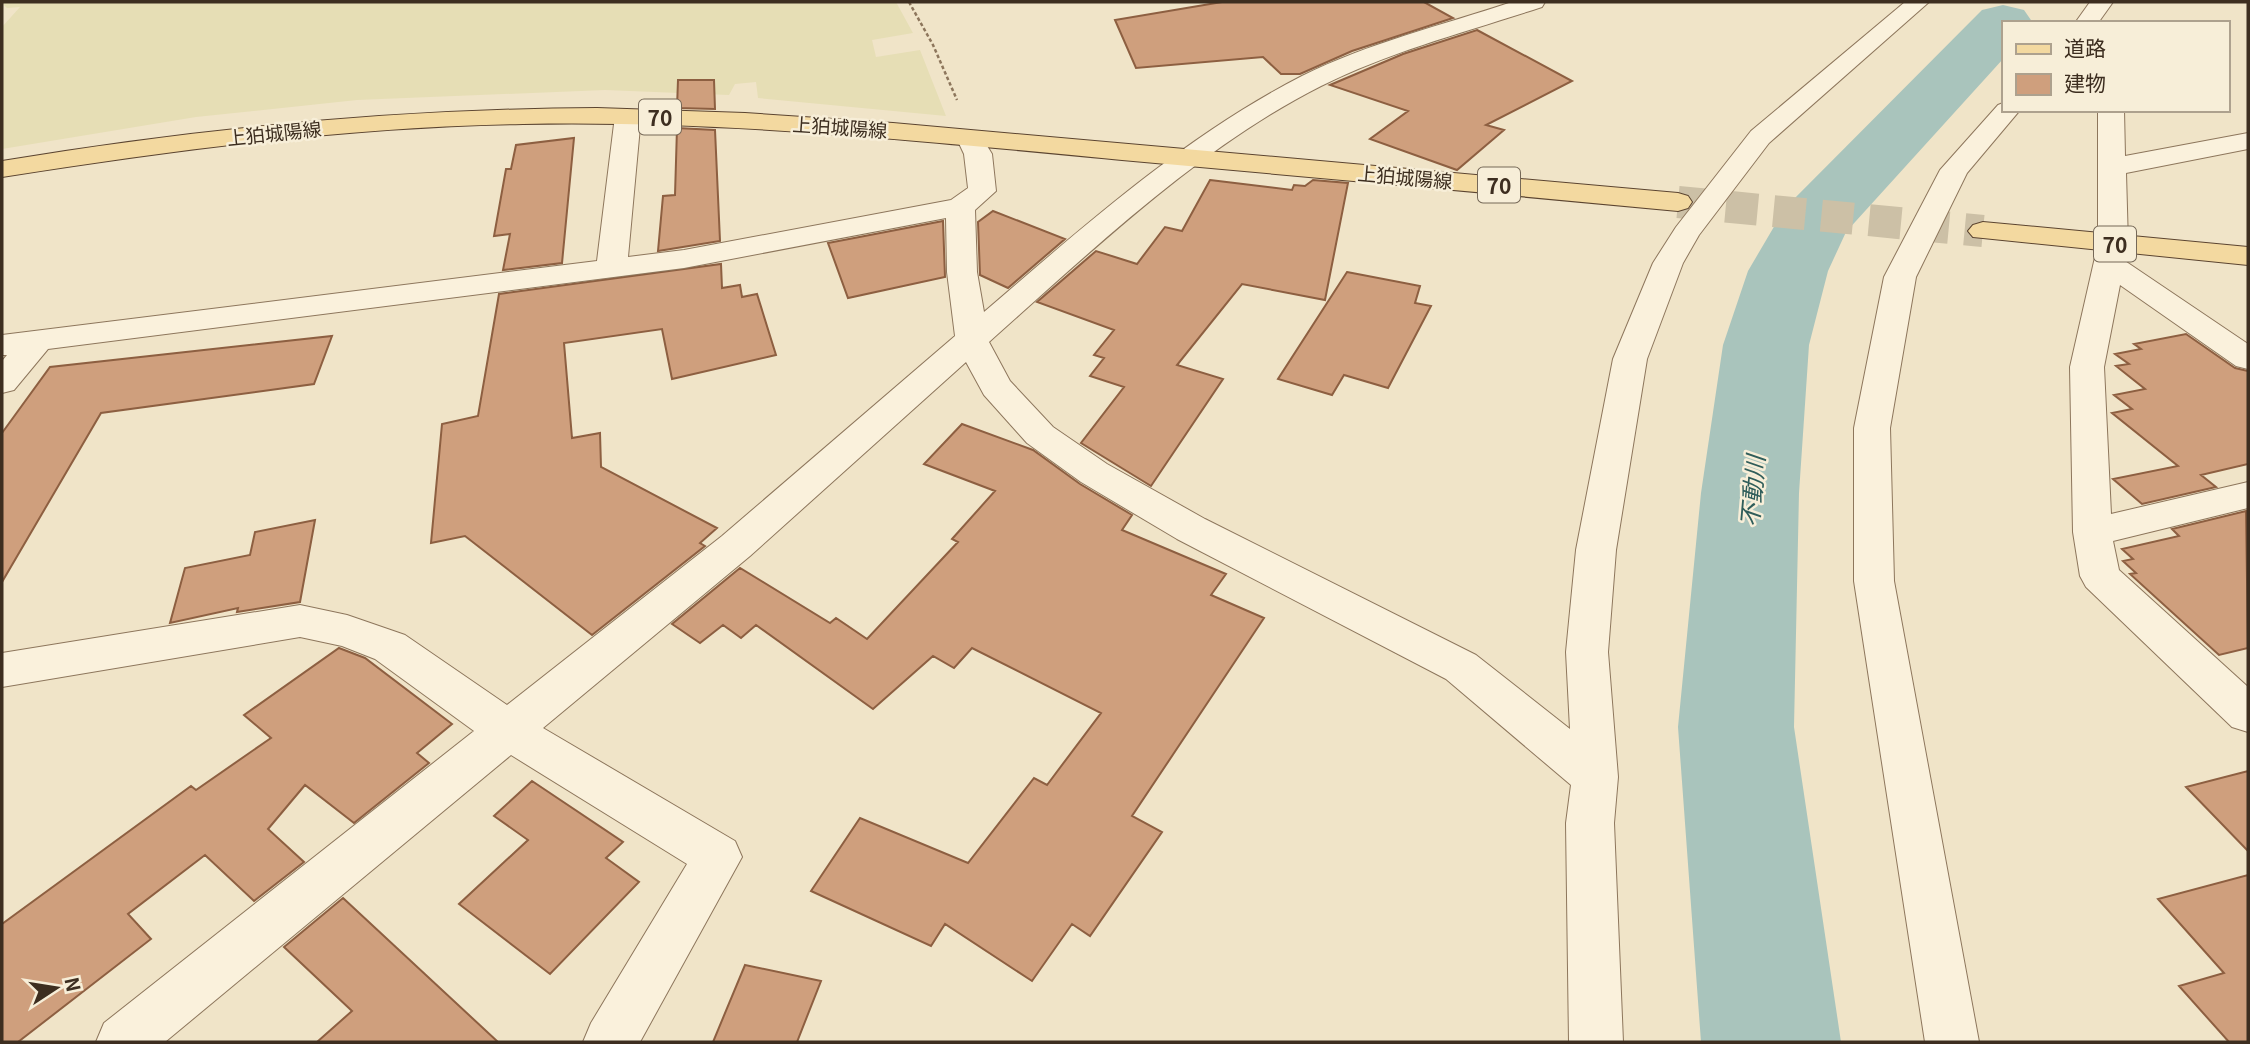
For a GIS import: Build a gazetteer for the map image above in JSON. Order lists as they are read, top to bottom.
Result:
{
  "streets": {
    "main road": ["70", "上狛城陽線"]
  },
  "water": ["不動川"],
  "legend": ["道路", "建物"],
  "north": "right"
}
